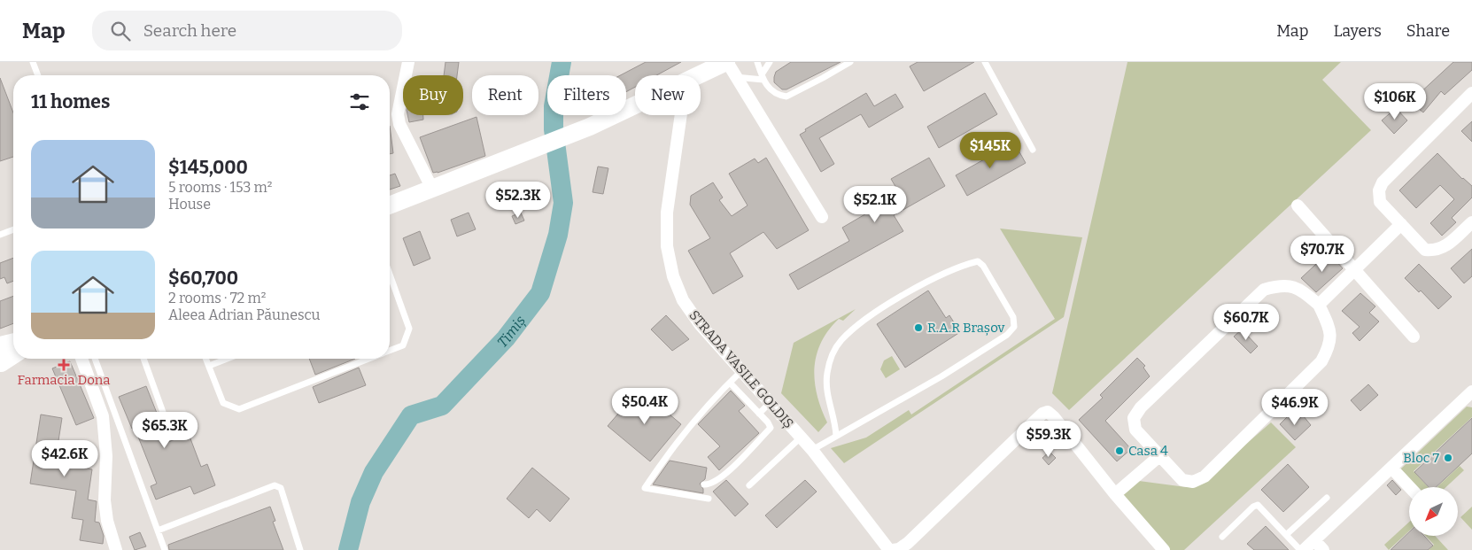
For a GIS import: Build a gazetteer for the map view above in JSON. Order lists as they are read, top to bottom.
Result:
{
  "streets": {
    "street": ["STRADA VASILE GOLDIȘ"]
  },
  "water": ["Timiș"],
  "places": {
    "other": ["R.A.R Brașov", "Casa 4", "Bloc 7"],
    "health": ["Farmacia Dona"]
  },
  "north": "bottom left",
  "page": {
    "header": "Map",
    "search": "Search here",
    "nav": ["Map", "Layers", "Share"],
    "chip": [
      "Buy",
      "Rent",
      "Filters",
      "New"
    ],
    "heading": "11 homes",
    "price": [
      "$106K",
      "$145K",
      "$52.3K",
      "$52.1K",
      "$70.7K",
      "$60.7K",
      "$50.4K",
      "$46.9K",
      "$65.3K",
      "$59.3K",
      "$42.6K"
    ],
    "list": [
      {
        "name": "$145,000",
        "note": "5 rooms · 153 m² · House"
      },
      {
        "name": "$60,700",
        "note": "2 rooms · 72 m² · Aleea Adrian Păunescu"
      }
    ]
  }
}
